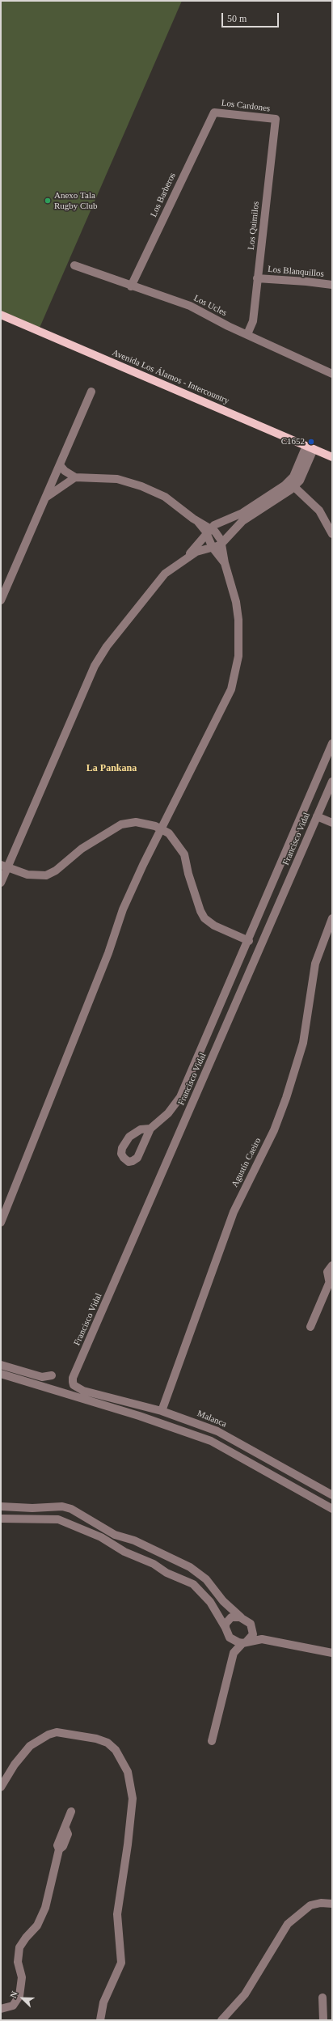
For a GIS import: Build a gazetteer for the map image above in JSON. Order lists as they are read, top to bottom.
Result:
{
  "streets": {
    "main road": ["Avenida Los Álamos - Intercountry"],
    "street": [
      "Los Cardones",
      "Los Barberos",
      "Los Quimilos",
      "Los Blanquillos",
      "Los Ucles",
      "Francisco Vidal",
      "Agustín Caeiro",
      "Malanca"
    ]
  },
  "crossings": [
    ["Los Cardones", "Los Barberos"],
    ["Los Cardones", "Los Quimilos"],
    ["Los Barberos", "Los Ucles"],
    ["Los Quimilos", "Los Blanquillos"],
    ["Los Quimilos", "Los Ucles"],
    ["Francisco Vidal", "Malanca"],
    ["Agustín Caeiro", "Malanca"]
  ],
  "districts": ["La Pankana"],
  "places": ["Anexo Tala Rugby Club", "C1652"],
  "scale_bar": "50 m",
  "north": "top left"
}
